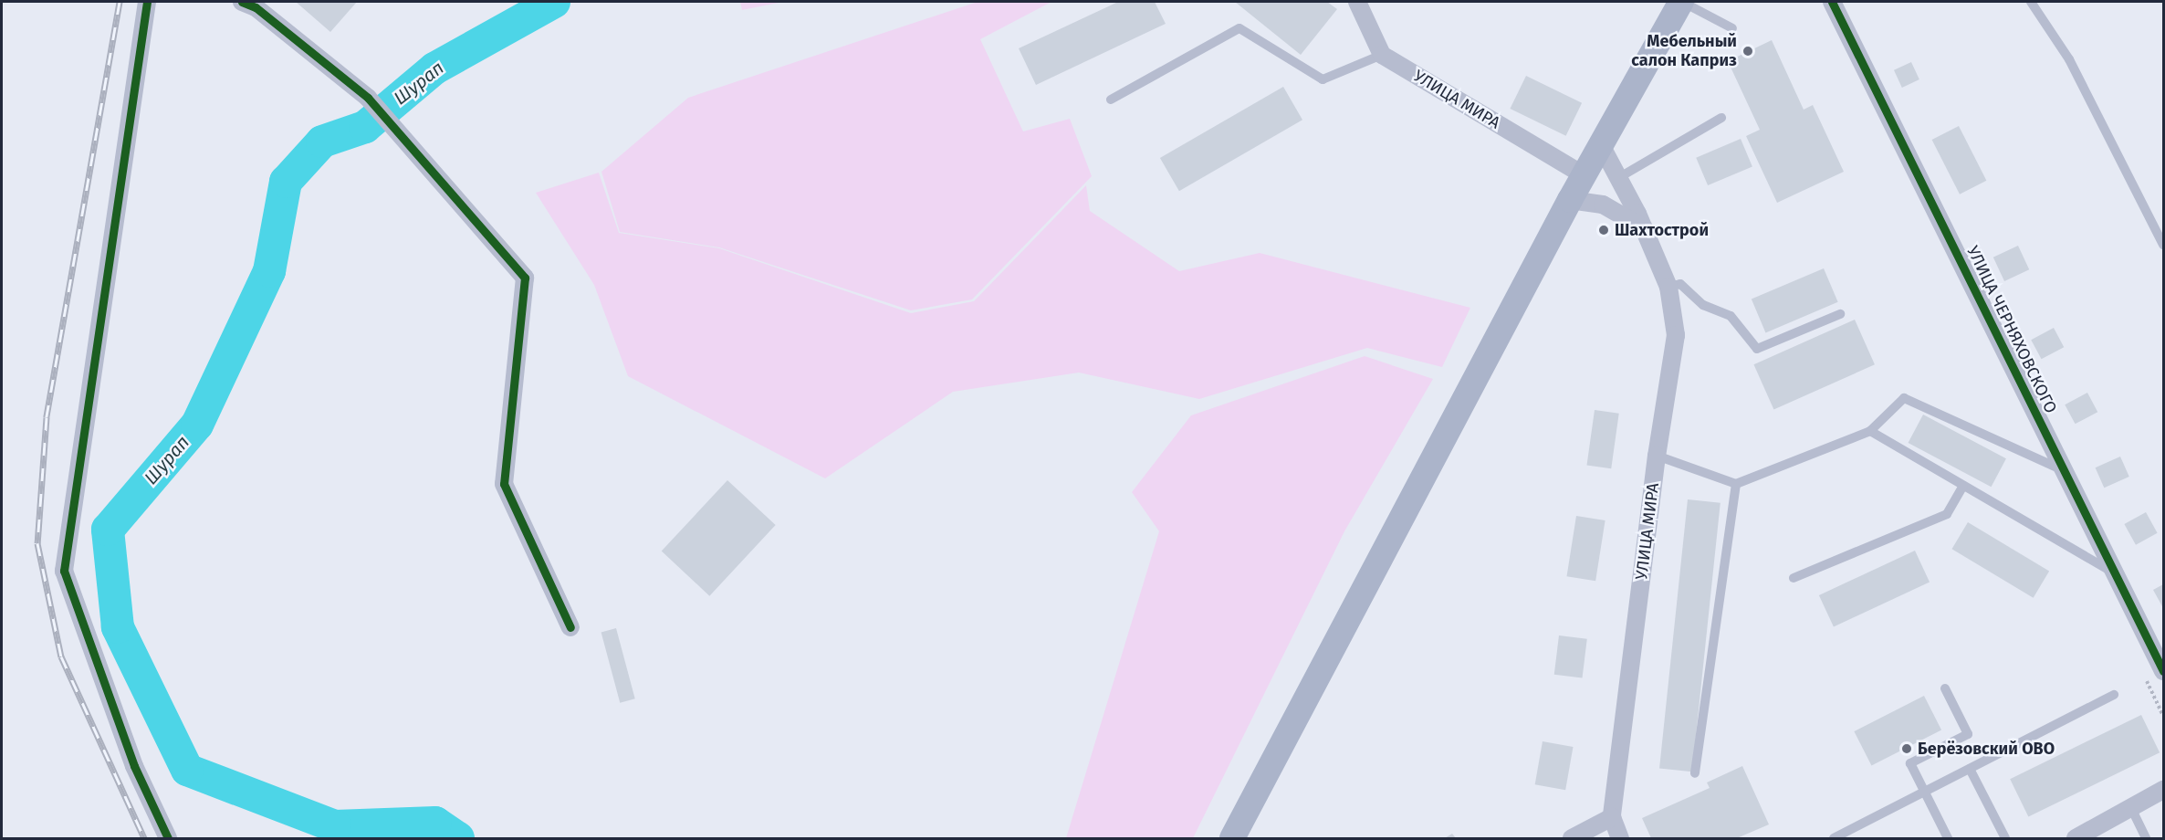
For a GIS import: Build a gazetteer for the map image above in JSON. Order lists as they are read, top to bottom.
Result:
{
  "streets": {
    "street": ["УЛИЦА МИРА", "УЛИЦА ЧЕРНЯХОВСКОГО"]
  },
  "water": ["Шурап"],
  "places": ["Мебельный салон Каприз", "Шахтострой", "Берёзовский ОВО"]
}
